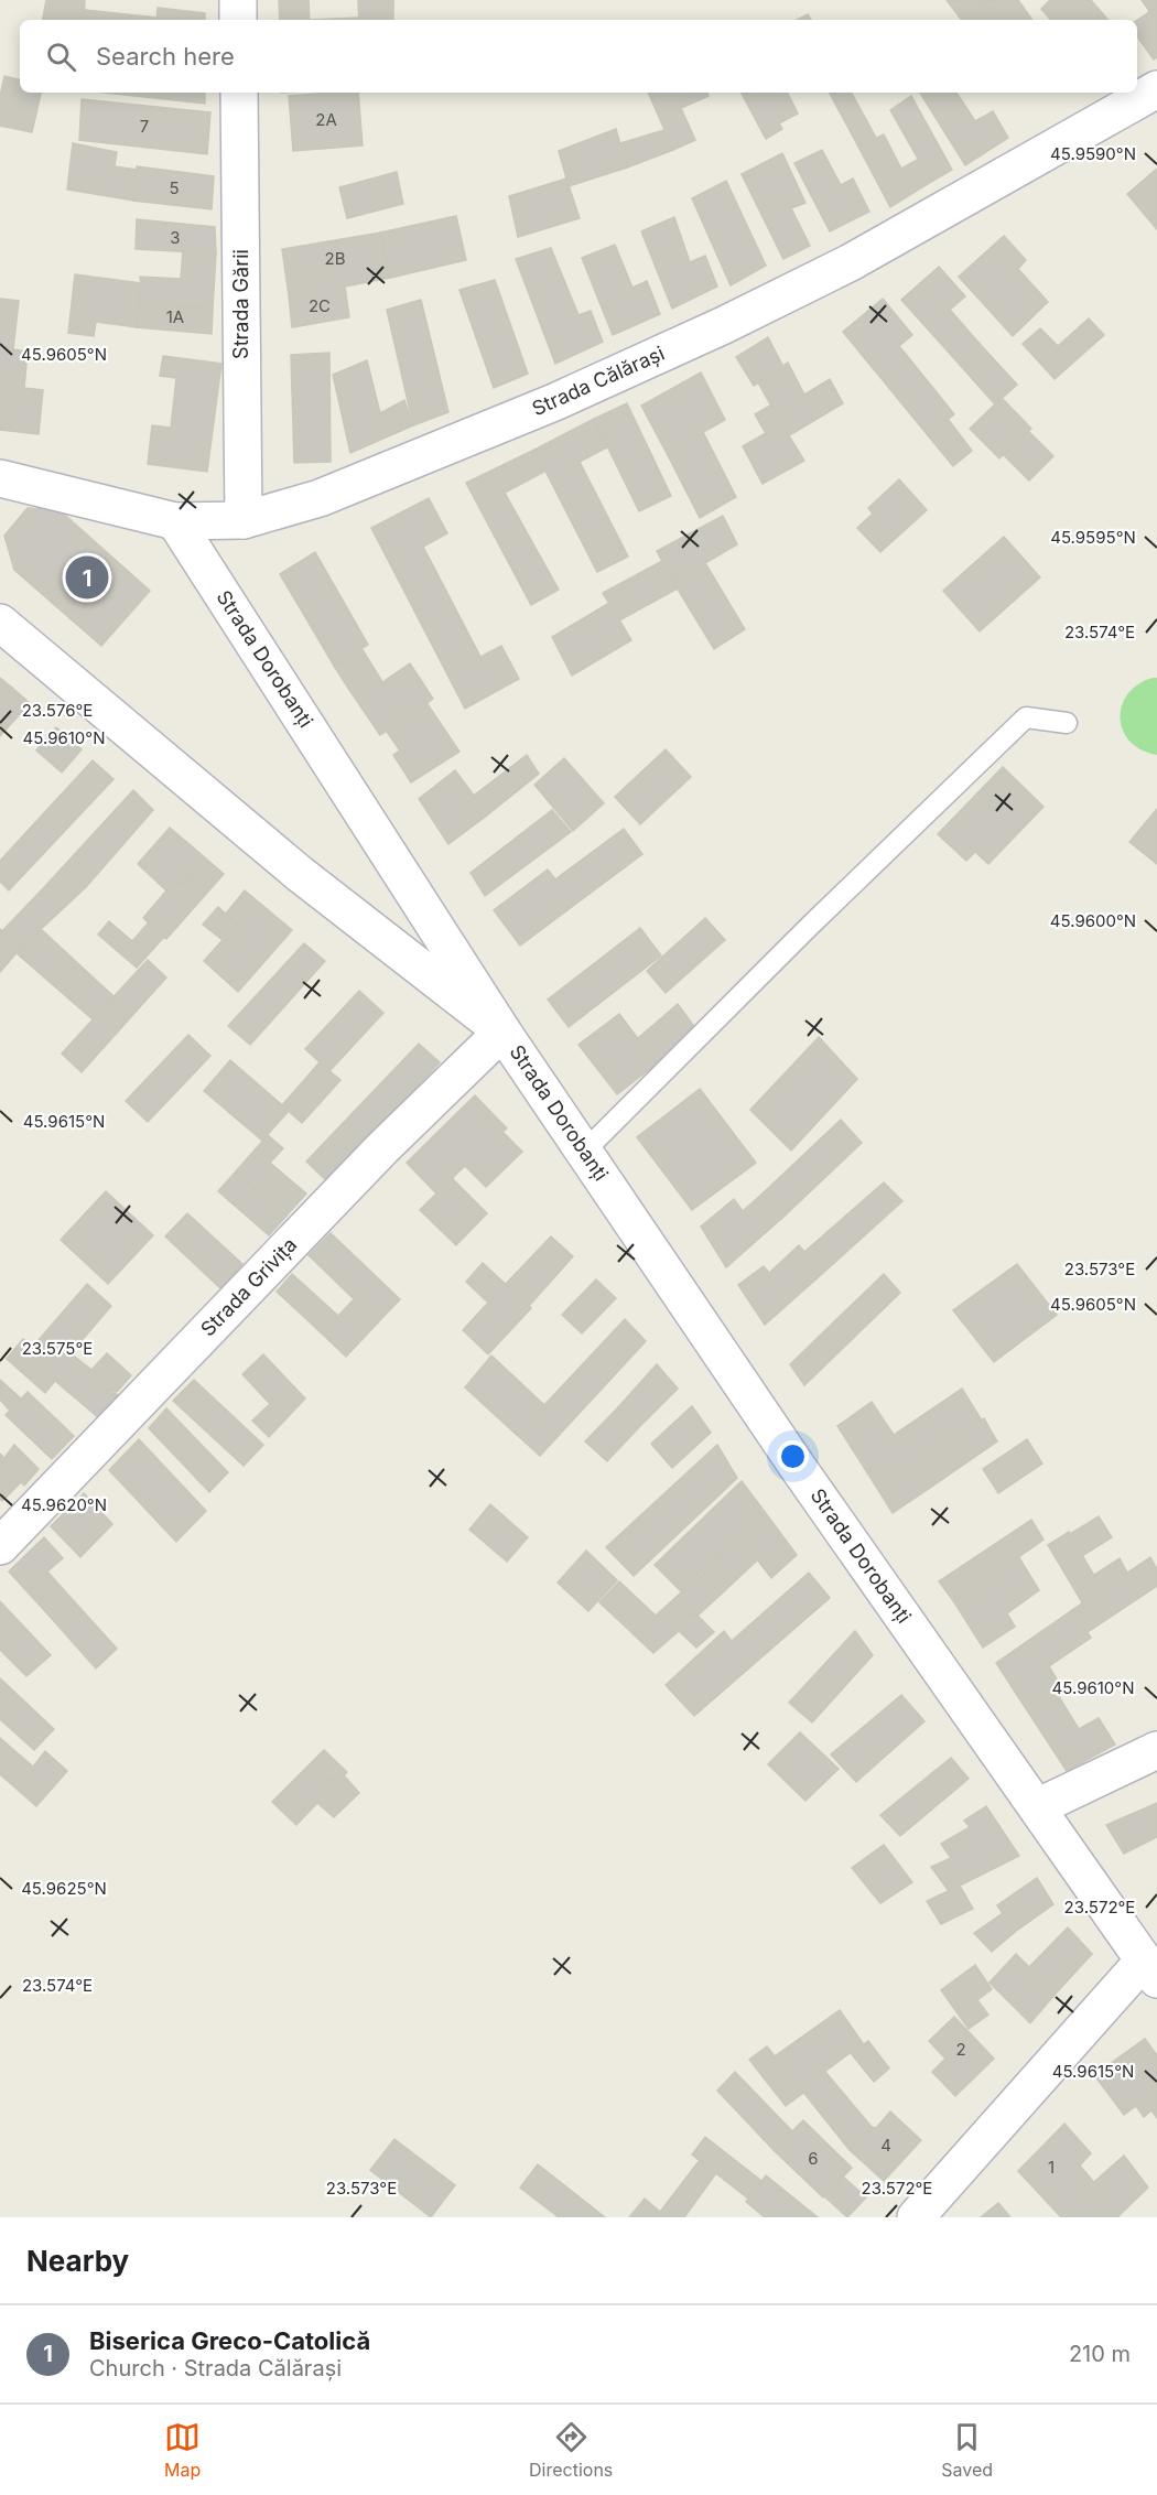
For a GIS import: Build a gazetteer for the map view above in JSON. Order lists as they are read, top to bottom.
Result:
{
  "streets": {
    "street": [
      "Strada Gării",
      "Strada Călărași",
      "Strada Dorobanți",
      "Strada Grivița"
    ]
  },
  "crossings": [
    ["Strada Gării", "Strada Călărași"],
    ["Strada Călărași", "Strada Dorobanți"],
    ["Strada Dorobanți", "Strada Grivița"]
  ],
  "house_numbers": [
    "2A",
    "7",
    "5",
    "3",
    "2B",
    "2C",
    "1A",
    "2",
    "4",
    "6",
    "1"
  ],
  "page": {
    "search": "Search here",
    "pins": "1",
    "heading": "Nearby",
    "list": [
      {
        "mark": "1",
        "name": "Biserica Greco-Catolică",
        "note": "Church · Strada Călărași",
        "value": "210 m"
      }
    ],
    "nav": ["Map", "Directions", "Saved"]
  },
  "coordinates": [
    "45.9590°N",
    "45.9605°N",
    "45.9595°N",
    "23.574°E",
    "23.576°E",
    "45.9610°N",
    "45.9600°N",
    "45.9615°N",
    "23.573°E",
    "23.575°E",
    "45.9620°N",
    "45.9625°N",
    "23.572°E"
  ]
}
